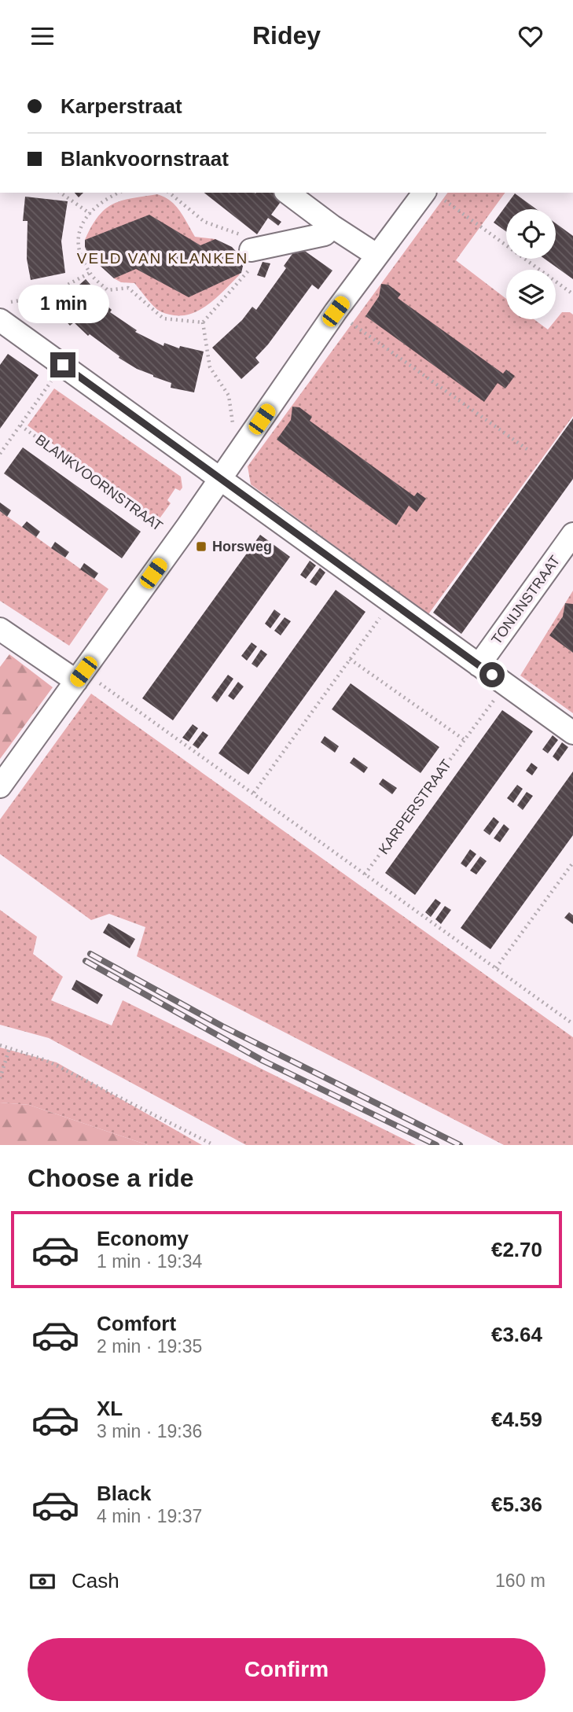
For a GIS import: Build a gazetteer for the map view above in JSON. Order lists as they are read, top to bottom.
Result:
{
  "streets": {
    "street": ["TONIJNSTRAAT"],
    "path": ["BLANKVOORNSTRAAT", "KARPERSTRAAT"]
  },
  "districts": ["VELD VAN KLANKEN"],
  "places": {
    "transit": ["Horsweg"]
  },
  "page": {
    "header": "Ridey",
    "banner": ["Karperstraat", "Blankvoornstraat"],
    "bubble": "1 min",
    "heading": "Choose a ride",
    "list": [
      {
        "name": "Economy",
        "note": "1 min · 19:34",
        "value": "€2.70"
      },
      {
        "name": "Comfort",
        "note": "2 min · 19:35",
        "value": "€3.64"
      },
      {
        "name": "XL",
        "note": "3 min · 19:36",
        "value": "€4.59"
      },
      {
        "name": "Black",
        "note": "4 min · 19:37",
        "value": "€5.36"
      }
    ],
    "pay": ["Cash", "160 m"],
    "buttons": "Confirm"
  }
}
